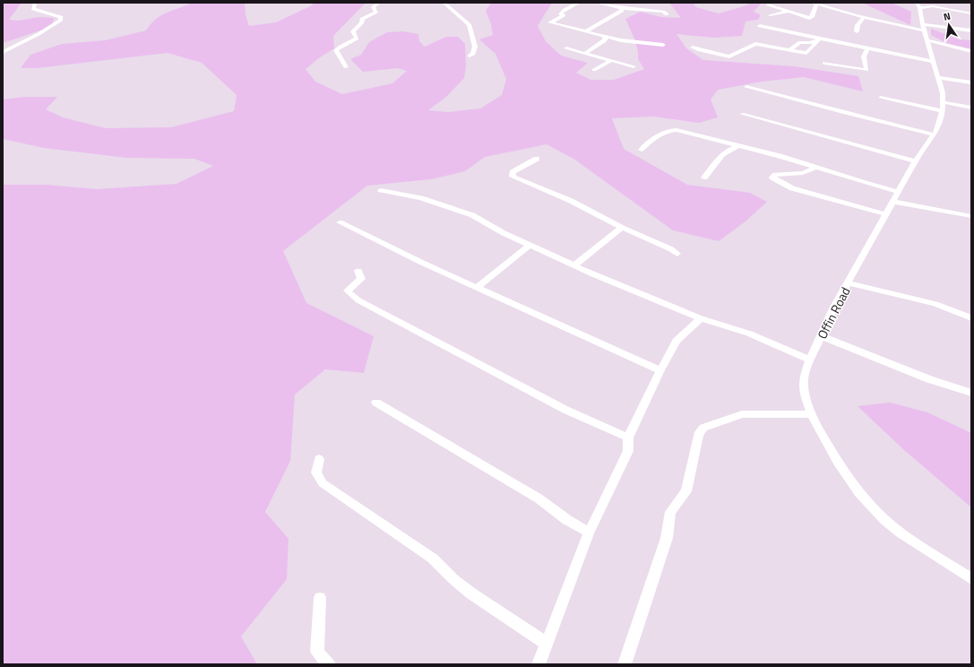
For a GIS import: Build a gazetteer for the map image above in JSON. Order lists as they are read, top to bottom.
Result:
{
  "streets": {
    "street": ["Offin Road"]
  },
  "north": "top"
}
